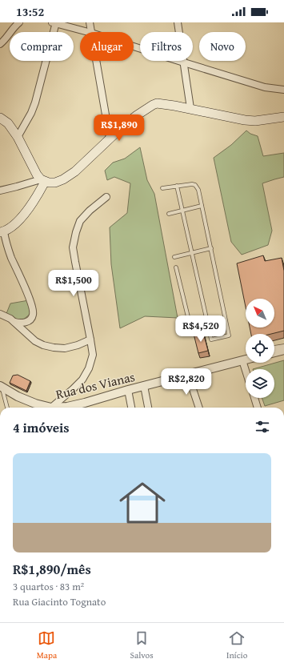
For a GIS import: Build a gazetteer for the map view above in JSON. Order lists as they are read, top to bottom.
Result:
{
  "streets": {
    "street": ["Rua dos Vianas"]
  },
  "north": "top left",
  "page": {
    "status": "13:52",
    "chip": [
      "Comprar",
      "Alugar",
      "Filtros",
      "Novo"
    ],
    "price": [
      "R$1,890",
      "R$1,500",
      "R$4,520",
      "R$2,820"
    ],
    "heading": "4 imóveis",
    "list": [
      {
        "name": "R$1,890/mês",
        "note": "3 quartos · 83 m² · Rua Giacinto Tognato"
      }
    ],
    "tabs": ["Mapa", "Salvos", "Início"]
  }
}
